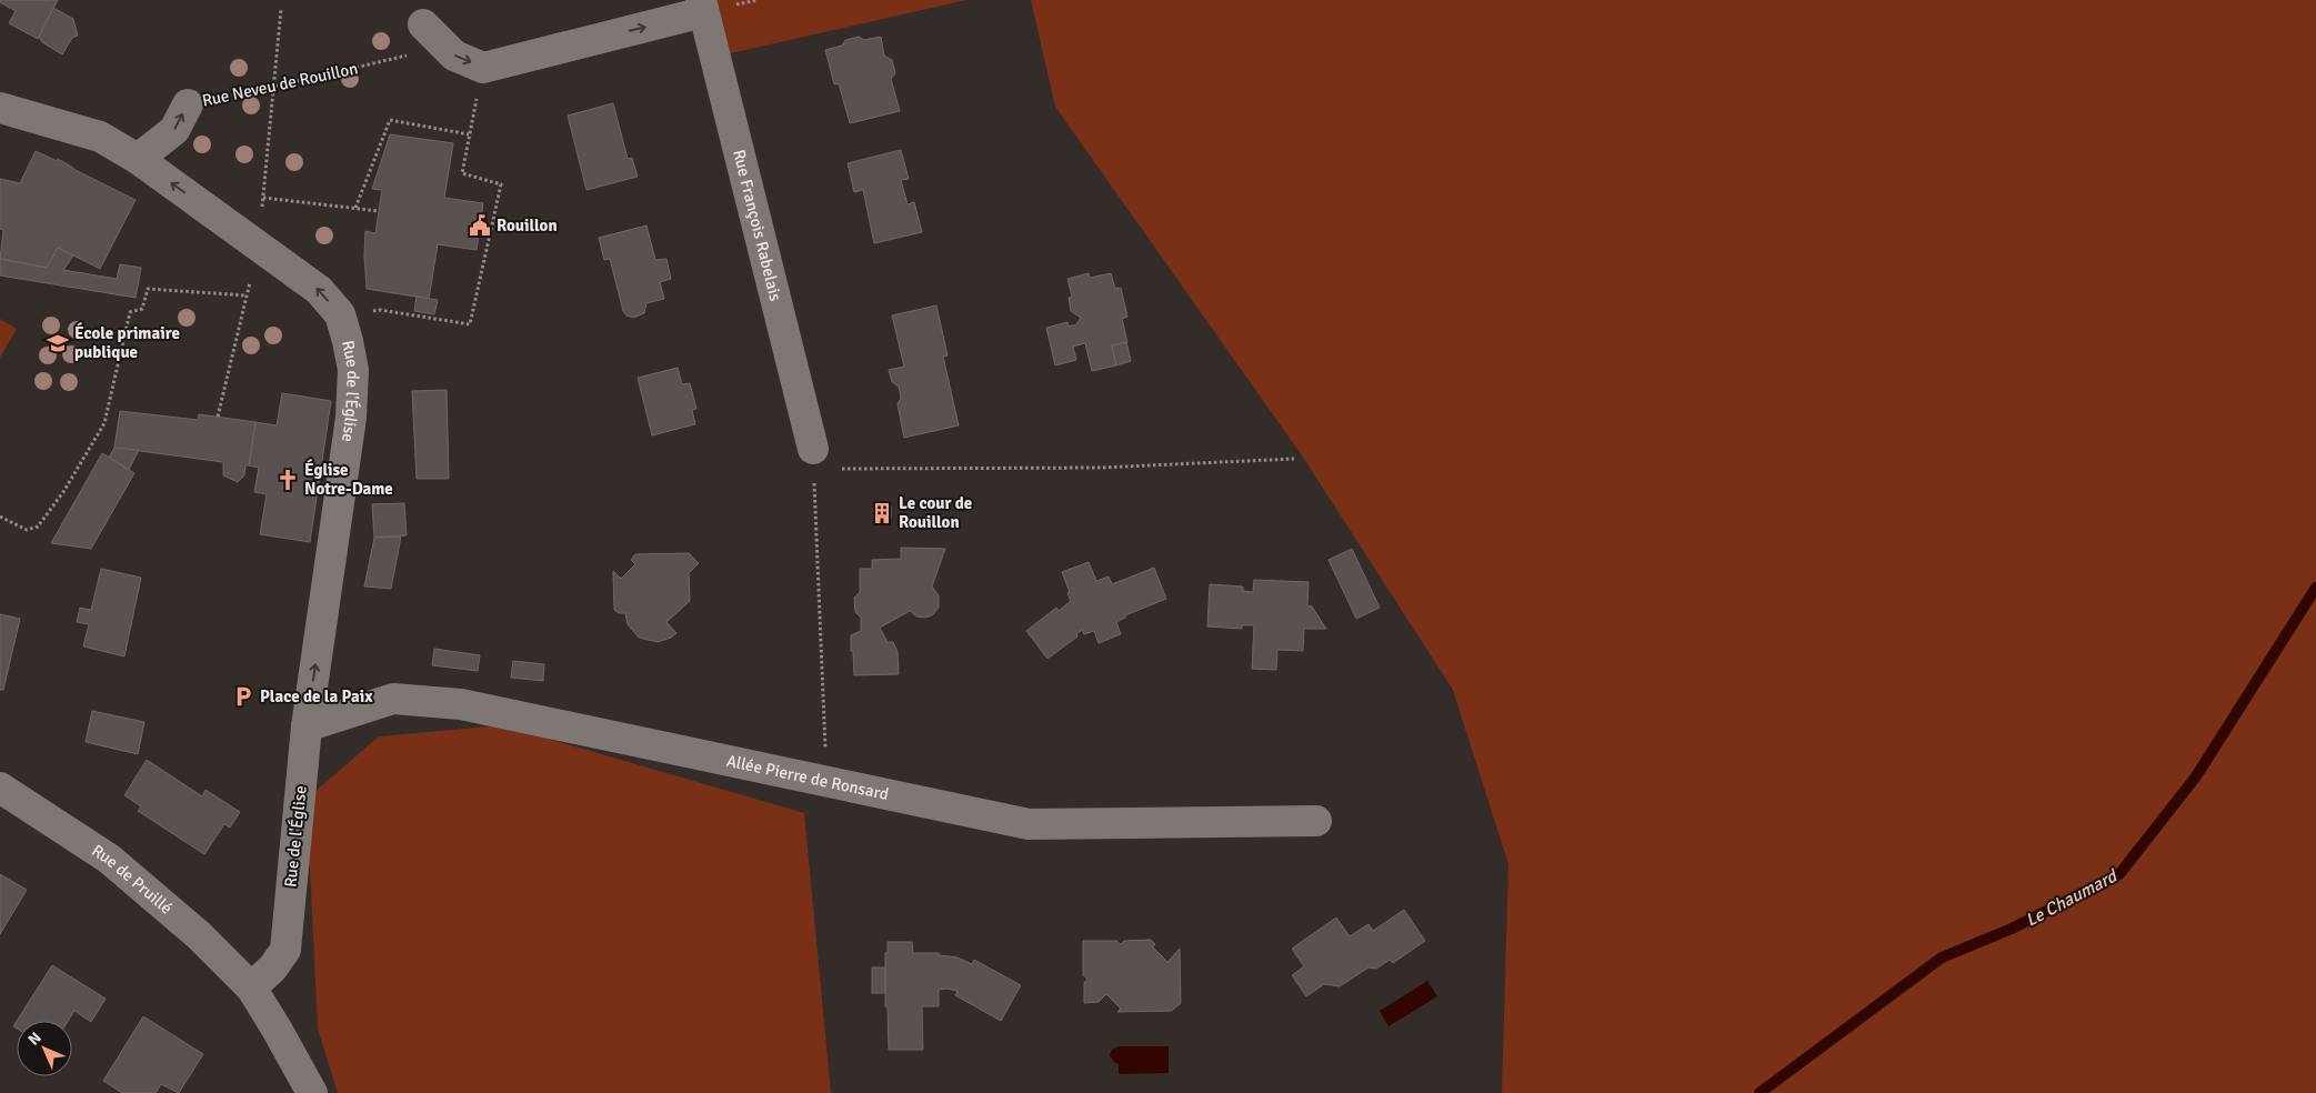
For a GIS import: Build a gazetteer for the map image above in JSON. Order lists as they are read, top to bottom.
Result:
{
  "streets": {
    "street": [
      "Rue Neveu de Rouillon",
      "Rue François Rabelais",
      "Rue de l'Église",
      "Allée Pierre de Ronsard",
      "Rue de Pruillé"
    ]
  },
  "crossings": [
    ["Rue Neveu de Rouillon", "Rue de l'Église"],
    ["Rue de l'Église", "Allée Pierre de Ronsard"],
    ["Rue de l'Église", "Rue de Pruillé"]
  ],
  "one_way": ["Rue de l'Église"],
  "water": ["Le Chaumard"],
  "places": {
    "public building": ["Rouillon"],
    "school or university": ["École primaire publique"],
    "church": ["Église Notre-Dame"],
    "building": ["Le cour de Rouillon"],
    "parking": ["Place de la Paix"]
  },
  "north": "top left"
}
